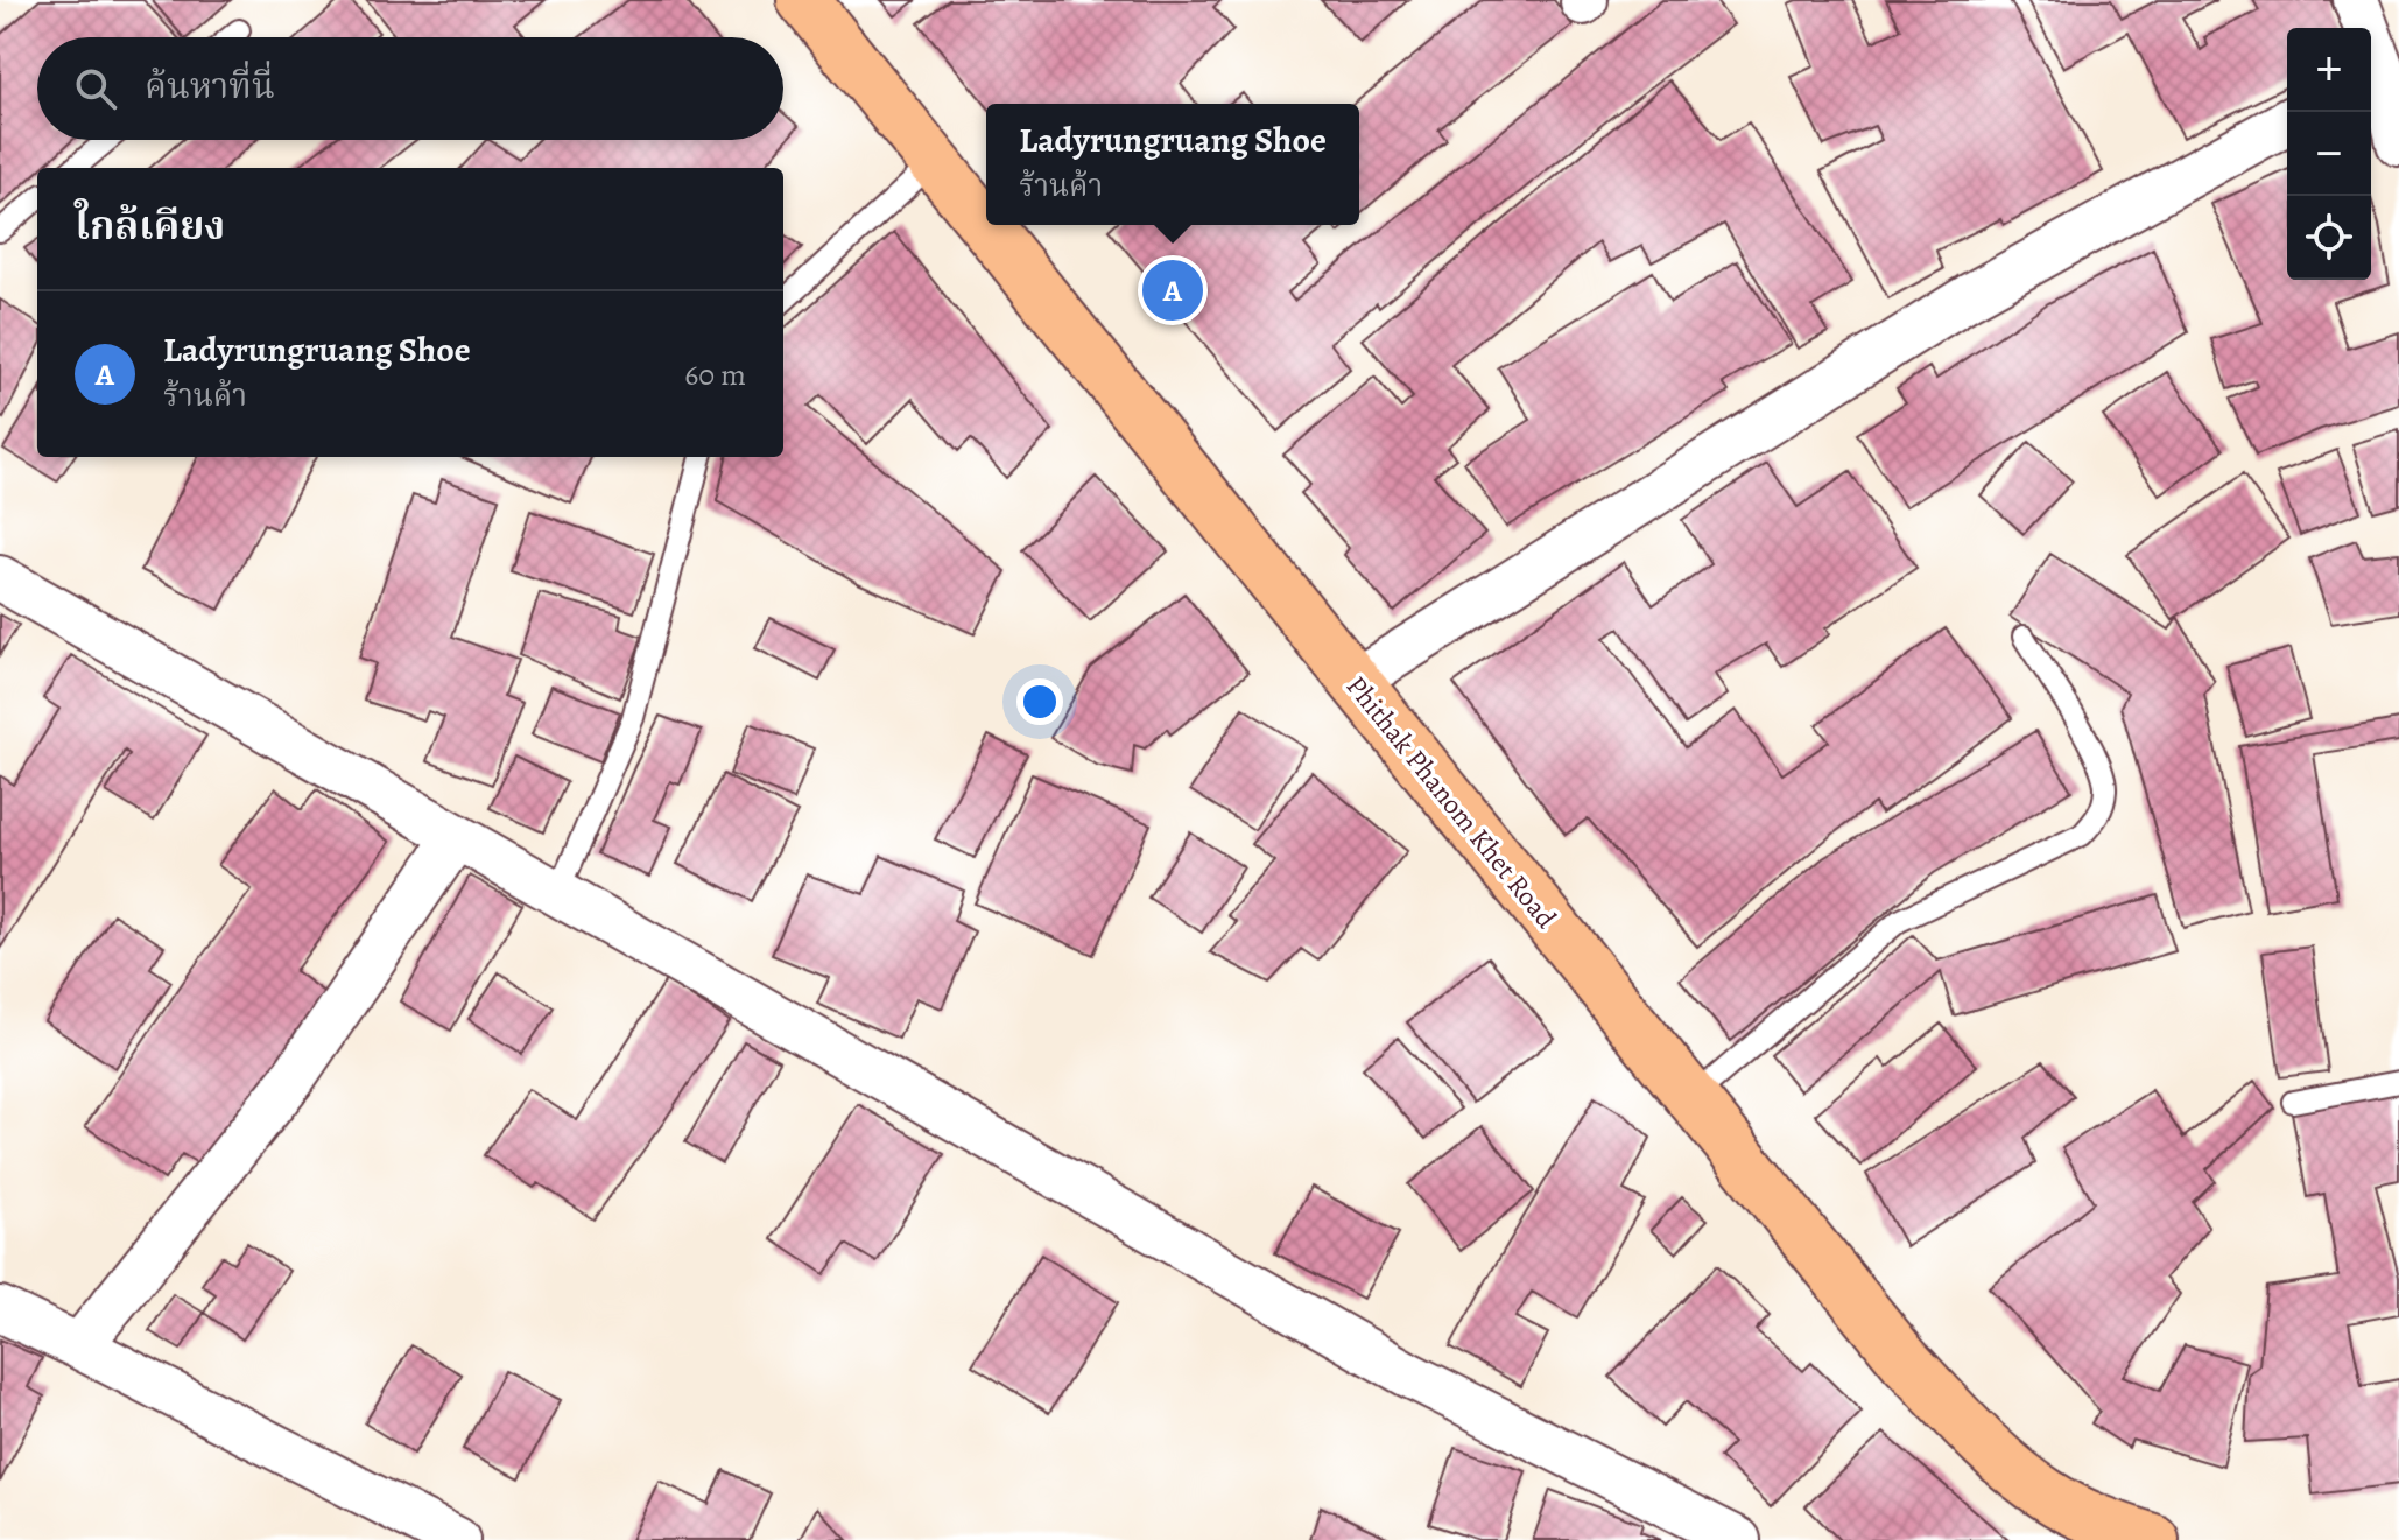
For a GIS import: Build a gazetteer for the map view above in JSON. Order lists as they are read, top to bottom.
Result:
{
  "streets": {
    "main road": ["Phithak Phanom Khet Road"]
  },
  "page": {
    "map_buttons": ["+", "−"],
    "search": "ค้นหาที่นี่",
    "popup": ["Ladyrungruang Shoe", "ร้านค้า"],
    "heading": "ใกล้เคียง",
    "pins": "A",
    "list": [
      {
        "mark": "A",
        "name": "Ladyrungruang Shoe",
        "note": "ร้านค้า",
        "value": "60 m"
      }
    ]
  }
}
